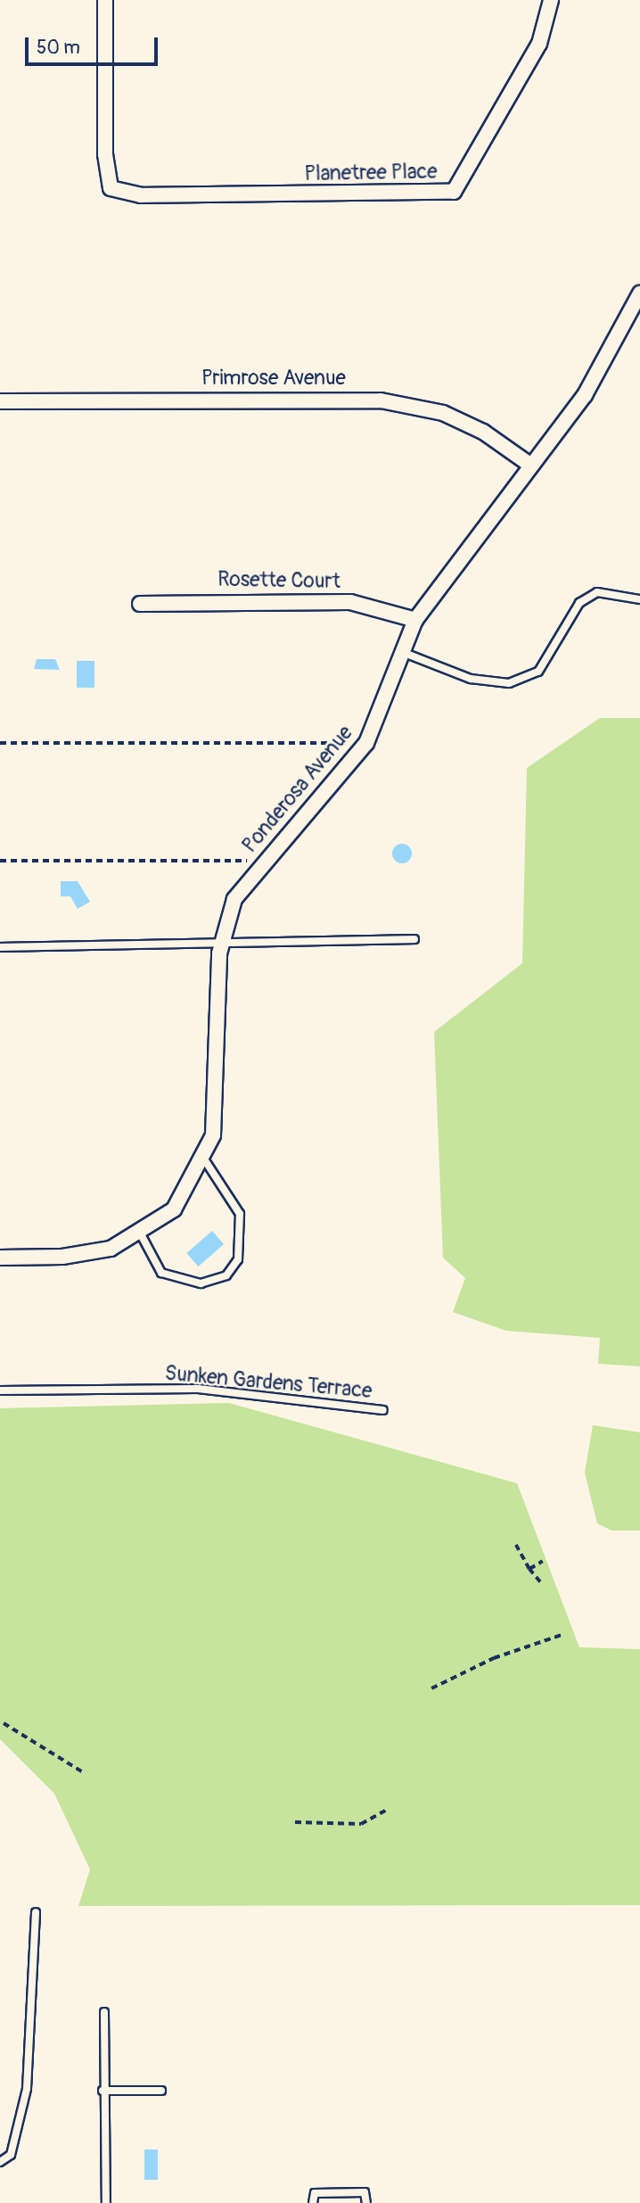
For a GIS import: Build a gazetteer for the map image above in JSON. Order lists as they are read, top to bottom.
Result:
{
  "streets": {
    "street": [
      "Planetree Place",
      "Primrose Avenue",
      "Rosette Court",
      "Ponderosa Avenue"
    ],
    "lane": ["Sunken Gardens Terrace"]
  },
  "crossings": [
    ["Primrose Avenue", "Ponderosa Avenue"],
    ["Rosette Court", "Ponderosa Avenue"]
  ],
  "scale_bar": "50 m"
}
